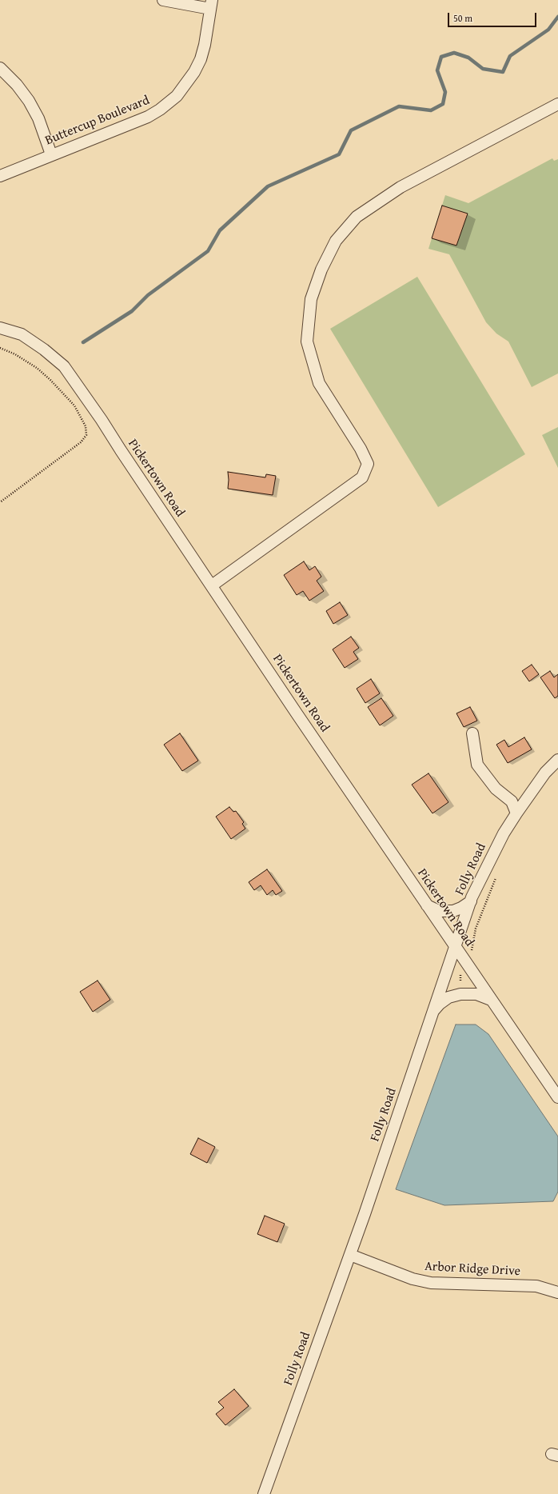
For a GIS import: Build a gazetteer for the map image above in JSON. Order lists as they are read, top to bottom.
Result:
{
  "streets": {
    "street": [
      "Buttercup Boulevard",
      "Pickertown Road",
      "Folly Road",
      "Arbor Ridge Drive"
    ]
  },
  "crossings": [
    ["Pickertown Road", "Folly Road"],
    ["Folly Road", "Arbor Ridge Drive"]
  ],
  "scale_bar": "50 m"
}
